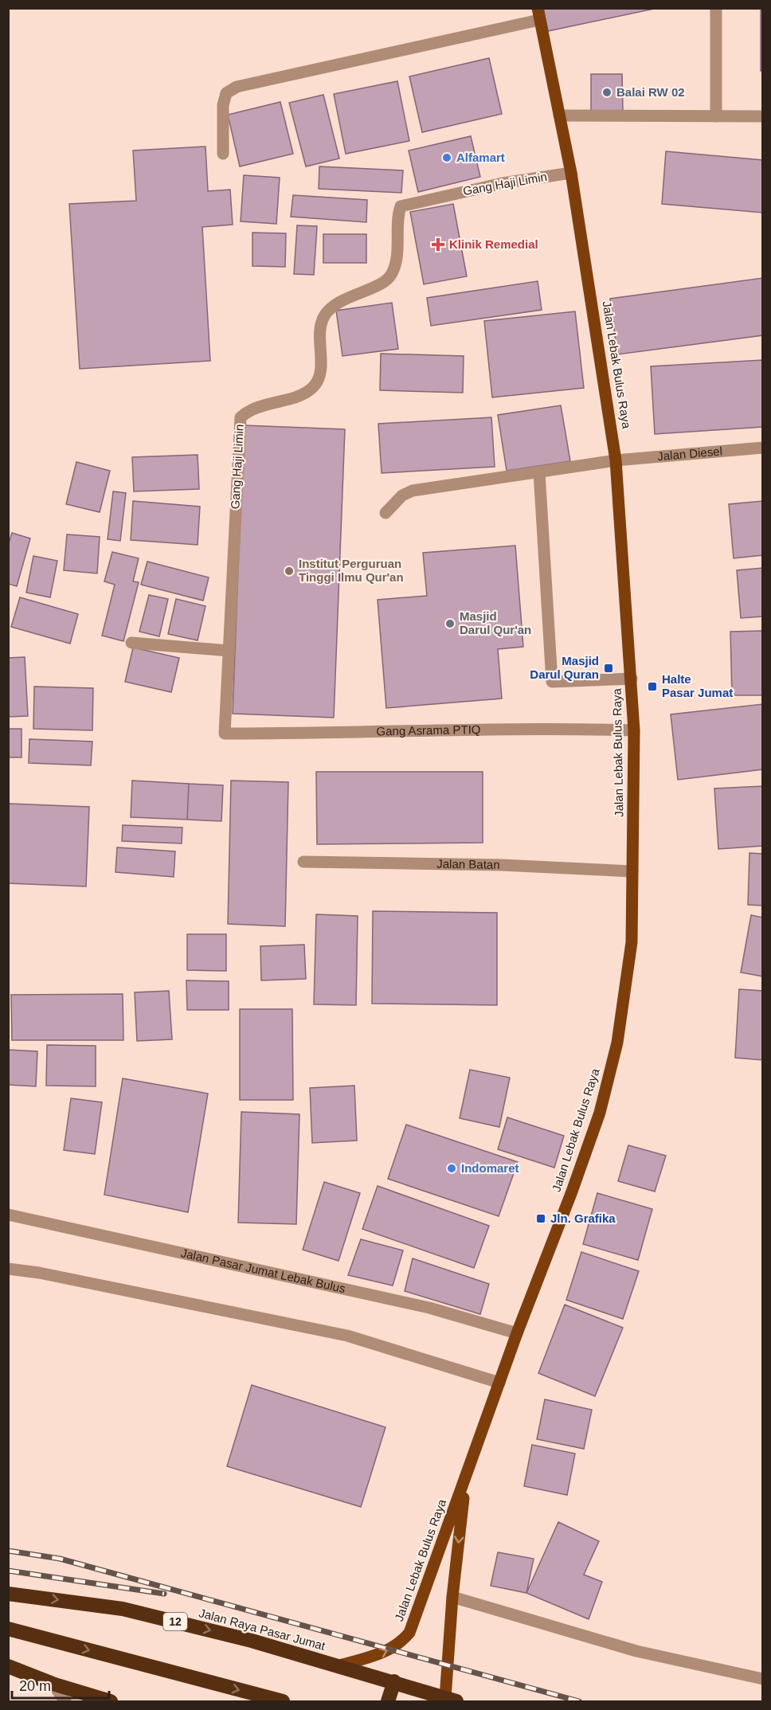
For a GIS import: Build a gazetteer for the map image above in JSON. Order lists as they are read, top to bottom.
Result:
{
  "streets": {
    "highway": ["12", "Jalan Raya Pasar Jumat"],
    "main road": ["Jalan Lebak Bulus Raya"],
    "street": [
      "Gang Haji Limin",
      "Jalan Diesel",
      "Gang Asrama PTIQ",
      "Jalan Batan",
      "Jalan Pasar Jumat Lebak Bulus"
    ]
  },
  "crossings": [
    ["Gang Haji Limin", "Jalan Lebak Bulus Raya"],
    ["Gang Haji Limin", "Gang Asrama PTIQ"],
    ["Jalan Lebak Bulus Raya", "Jalan Diesel"],
    ["Jalan Lebak Bulus Raya", "Gang Asrama PTIQ"],
    ["Jalan Lebak Bulus Raya", "Jalan Batan"],
    ["Jalan Lebak Bulus Raya", "Jalan Pasar Jumat Lebak Bulus"],
    ["Jalan Lebak Bulus Raya", "12"],
    ["Jalan Lebak Bulus Raya", "Jalan Raya Pasar Jumat"],
    ["12", "Jalan Raya Pasar Jumat"]
  ],
  "places": {
    "other": [
      "Balai RW 02",
      "Alfamart",
      "Institut Perguruan Tinggi Ilmu Qur'an",
      "Masjid Darul Qur'an",
      "Indomaret"
    ],
    "health": ["Klinik Remedial"],
    "transit": ["Masjid Darul Quran", "Halte Pasar Jumat", "Jln. Grafika"]
  },
  "scale_bar": "20 m"
}
